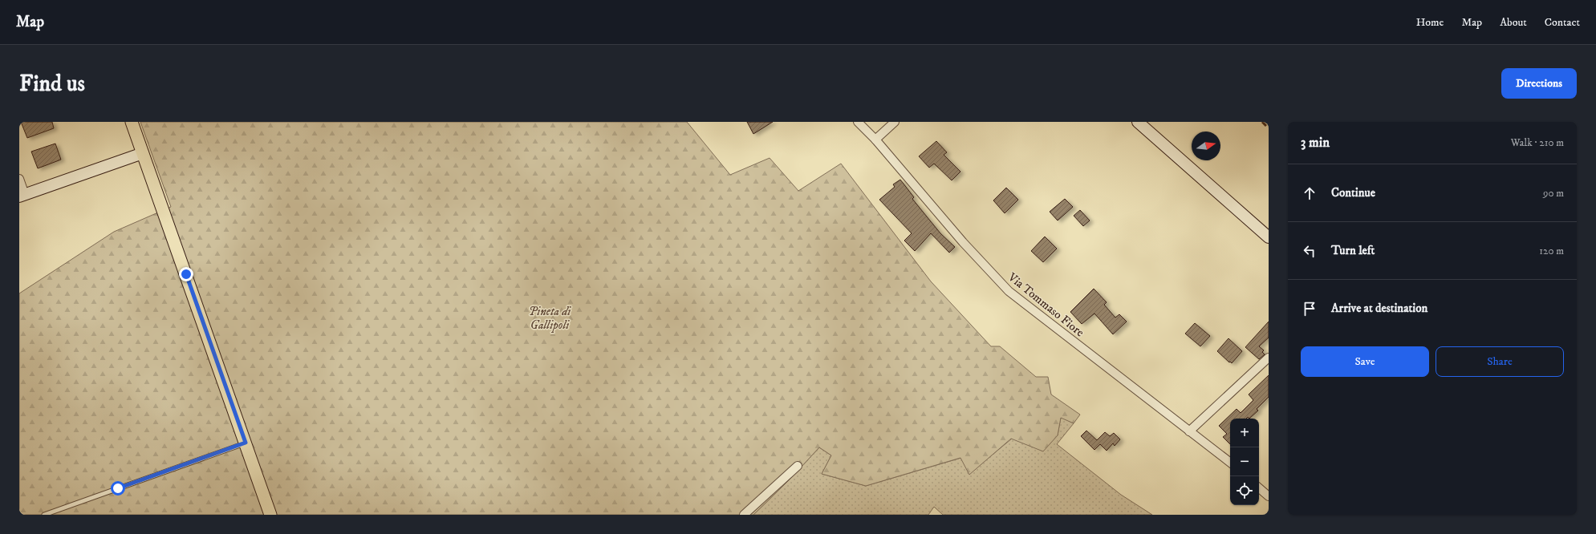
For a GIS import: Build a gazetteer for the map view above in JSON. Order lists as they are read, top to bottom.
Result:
{
  "streets": {
    "street": ["Via Tommaso Fiore"]
  },
  "parks": ["Pineta di Gallipoli"],
  "north": "right",
  "page": {
    "header": "Map",
    "nav": [
      "Home",
      "Map",
      "About",
      "Contact"
    ],
    "buttons": [
      "Directions",
      ["Save", "Share"]
    ],
    "title": "Find us",
    "heading": ["3 min", "Walk · 210 m"],
    "list": [
      ["Continue", "90 m"],
      ["Turn left", "120 m"],
      "Arrive at destination"
    ],
    "map_buttons": ["+", "−"]
  }
}
